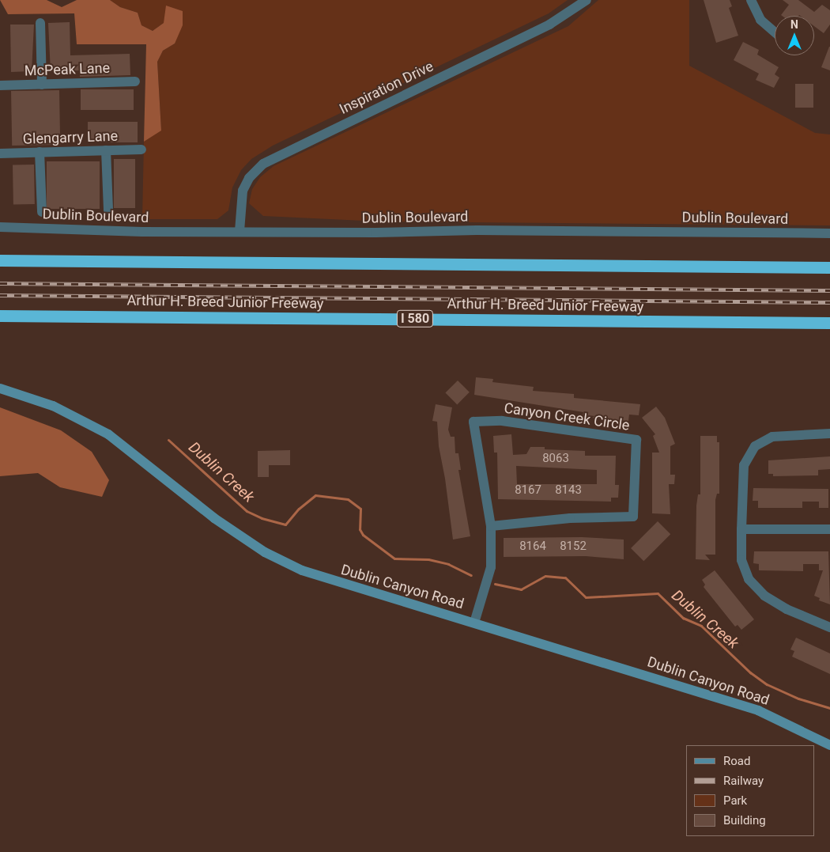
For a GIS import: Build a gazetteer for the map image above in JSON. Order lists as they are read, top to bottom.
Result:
{
  "streets": {
    "highway": ["Arthur H. Breed Junior Freeway", "I 580"],
    "main road": ["Dublin Canyon Road"],
    "street": [
      "McPeak Lane",
      "Inspiration Drive",
      "Glengarry Lane",
      "Dublin Boulevard",
      "Canyon Creek Circle"
    ]
  },
  "crossings": [
    ["Inspiration Drive", "Dublin Boulevard"],
    ["Canyon Creek Circle", "Dublin Canyon Road"]
  ],
  "water": ["Dublin Creek"],
  "house_numbers": [
    "8063",
    "8167",
    "8143",
    "8164",
    "8152"
  ],
  "legend": [
    "Road",
    "Railway",
    "Park",
    "Building"
  ],
  "north": "top"
}
